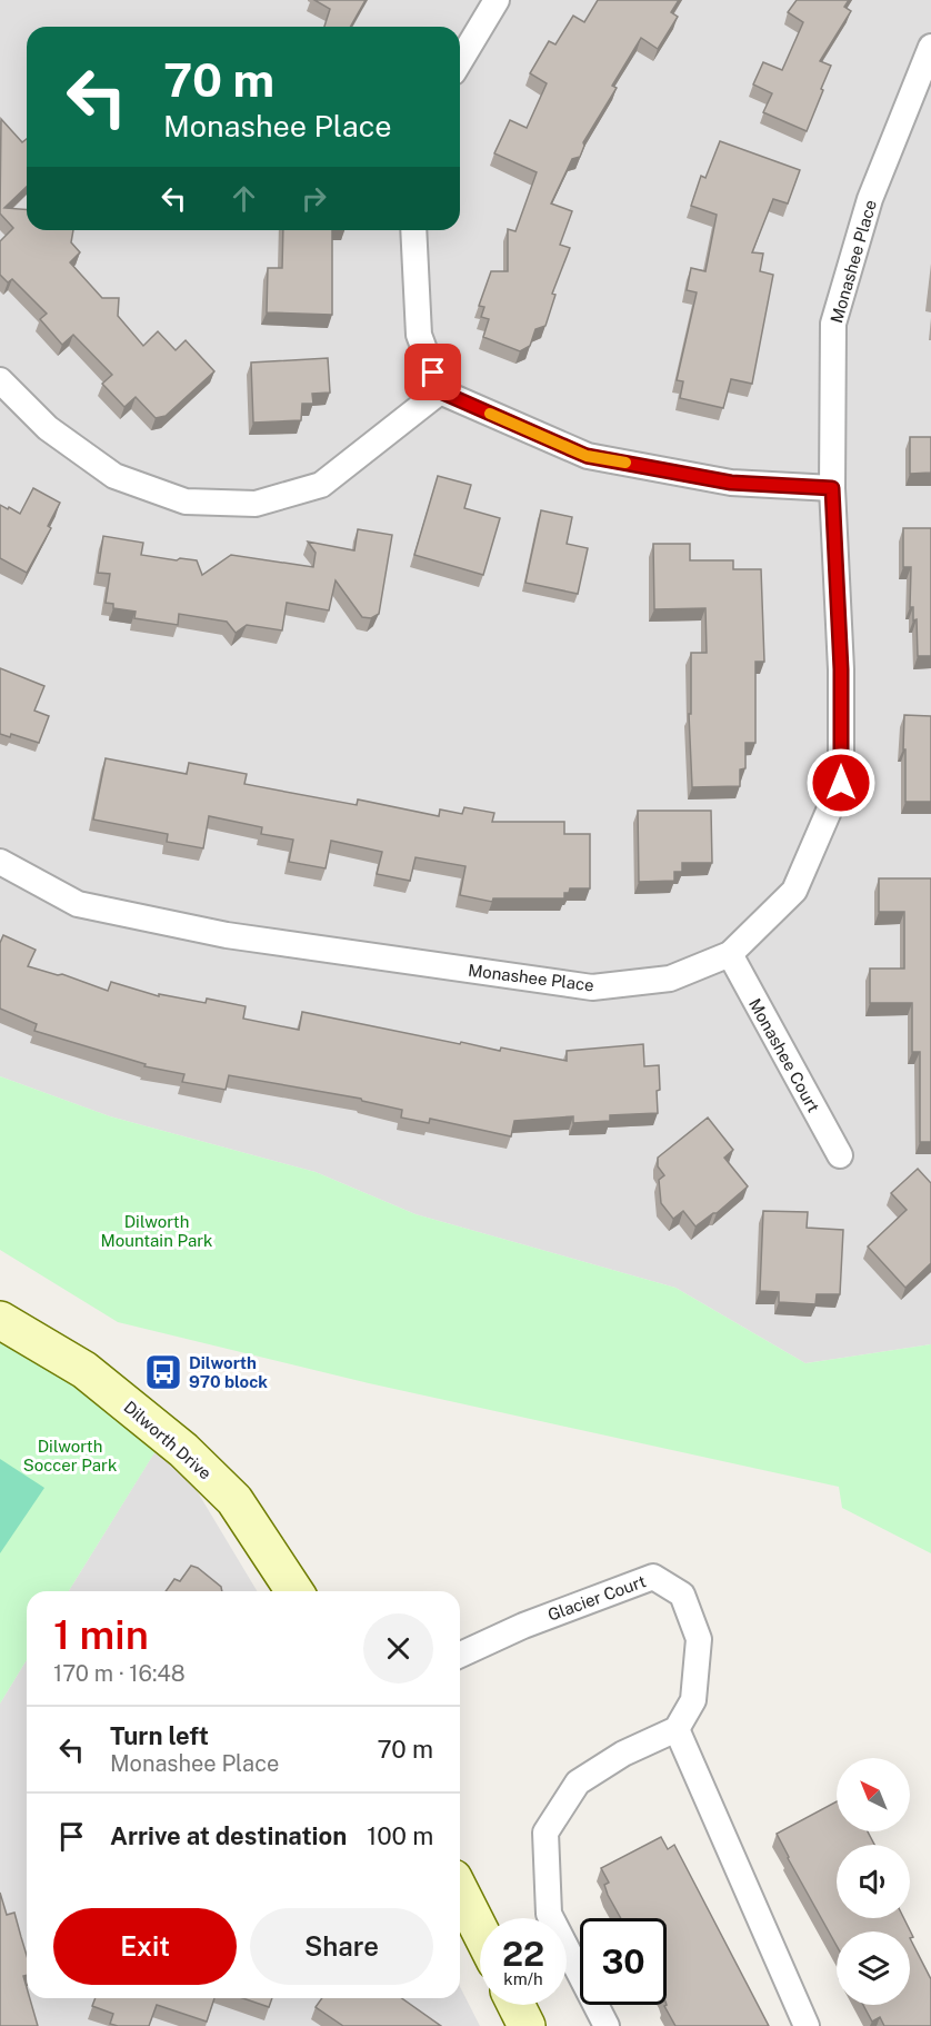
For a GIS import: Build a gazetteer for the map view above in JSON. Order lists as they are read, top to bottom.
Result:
{
  "streets": {
    "street": [
      "Monashee Place",
      "Monashee Court",
      "Dilworth Drive",
      "Glacier Court"
    ]
  },
  "crossings": [
    ["Monashee Place", "Monashee Court"]
  ],
  "parks": ["Dilworth Mountain Park", "Dilworth Soccer Park"],
  "places": {
    "bus stop": ["Dilworth 970 block"]
  },
  "north": "top left",
  "page": {
    "turn": ["70 m", "Monashee Place"],
    "heading": ["1 min", "170 m · 16:48"],
    "list": [
      {
        "name": "Turn left",
        "note": "Monashee Place",
        "value": "70 m"
      },
      {
        "name": "Arrive at destination",
        "value": "100 m"
      }
    ],
    "buttons": ["Exit", "Share"],
    "speed": "22 km/h",
    "limit": "30"
  }
}
